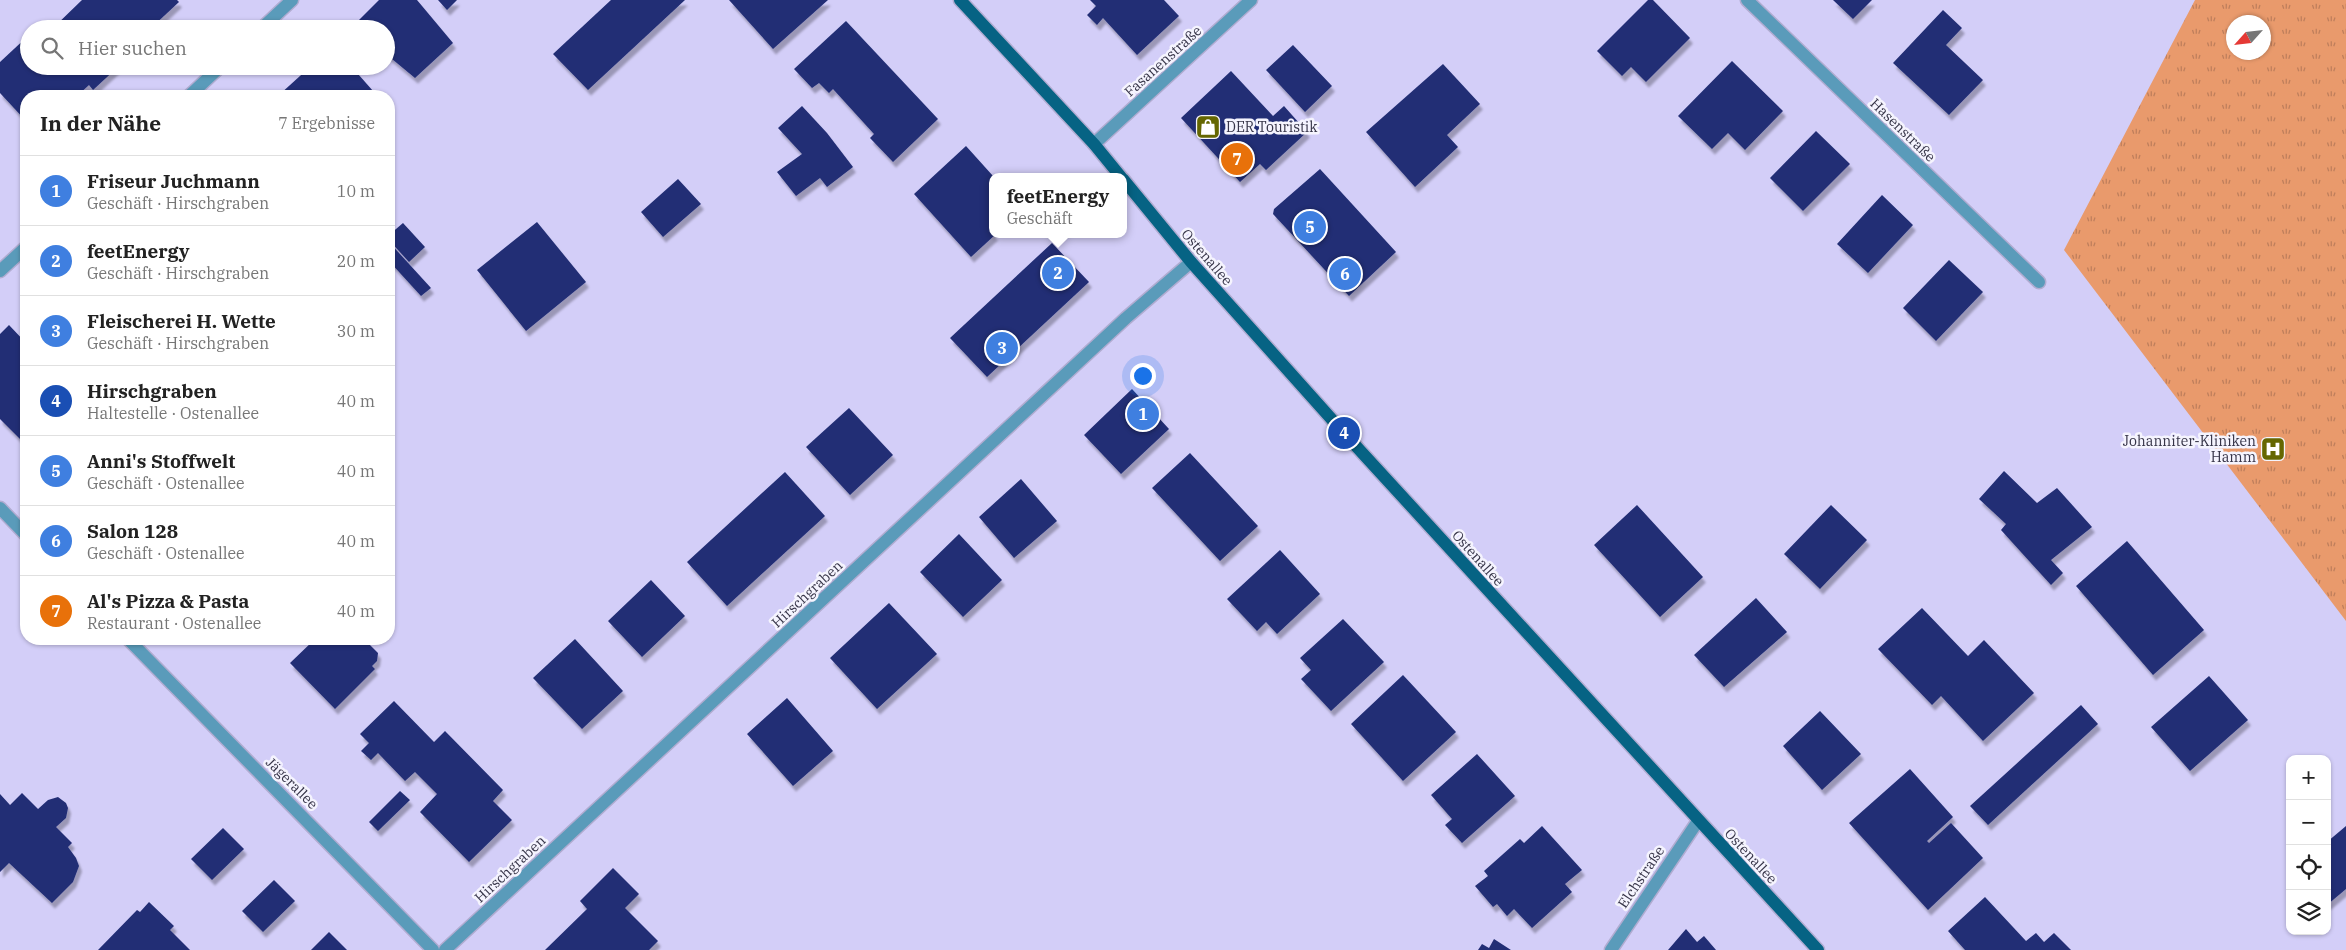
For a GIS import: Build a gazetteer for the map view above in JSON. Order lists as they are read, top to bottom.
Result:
{
  "streets": {
    "main road": ["Ostenallee"],
    "street": [
      "Fasanenstraße",
      "Hasenstraße",
      "Hirschgraben",
      "Jägerallee",
      "Elchstraße"
    ]
  },
  "crossings": [
    ["Fasanenstraße", "Ostenallee"],
    ["Ostenallee", "Hirschgraben"],
    ["Ostenallee", "Elchstraße"]
  ],
  "places": {
    "shop": ["DER Touristik"],
    "hospital": ["Johanniter-Kliniken Hamm"]
  },
  "north": "bottom left",
  "page": {
    "search": "Hier suchen",
    "heading": ["In der Nähe", "7 Ergebnisse"],
    "pins": [
      "7",
      "5",
      "2",
      "6",
      "3",
      "1",
      "4"
    ],
    "list": [
      {
        "mark": "1",
        "name": "Friseur Juchmann",
        "note": "Geschäft · Hirschgraben",
        "value": "10 m"
      },
      {
        "mark": "2",
        "name": "feetEnergy",
        "note": "Geschäft · Hirschgraben",
        "value": "20 m"
      },
      {
        "mark": "3",
        "name": "Fleischerei H. Wette",
        "note": "Geschäft · Hirschgraben",
        "value": "30 m"
      },
      {
        "mark": "4",
        "name": "Hirschgraben",
        "note": "Haltestelle · Ostenallee",
        "value": "40 m"
      },
      {
        "mark": "5",
        "name": "Anni's Stoffwelt",
        "note": "Geschäft · Ostenallee",
        "value": "40 m"
      },
      {
        "mark": "6",
        "name": "Salon 128",
        "note": "Geschäft · Ostenallee",
        "value": "40 m"
      },
      {
        "mark": "7",
        "name": "Al's Pizza & Pasta",
        "note": "Restaurant · Ostenallee",
        "value": "40 m"
      }
    ],
    "popup": ["feetEnergy", "Geschäft"],
    "map_buttons": ["+", "−"]
  }
}
